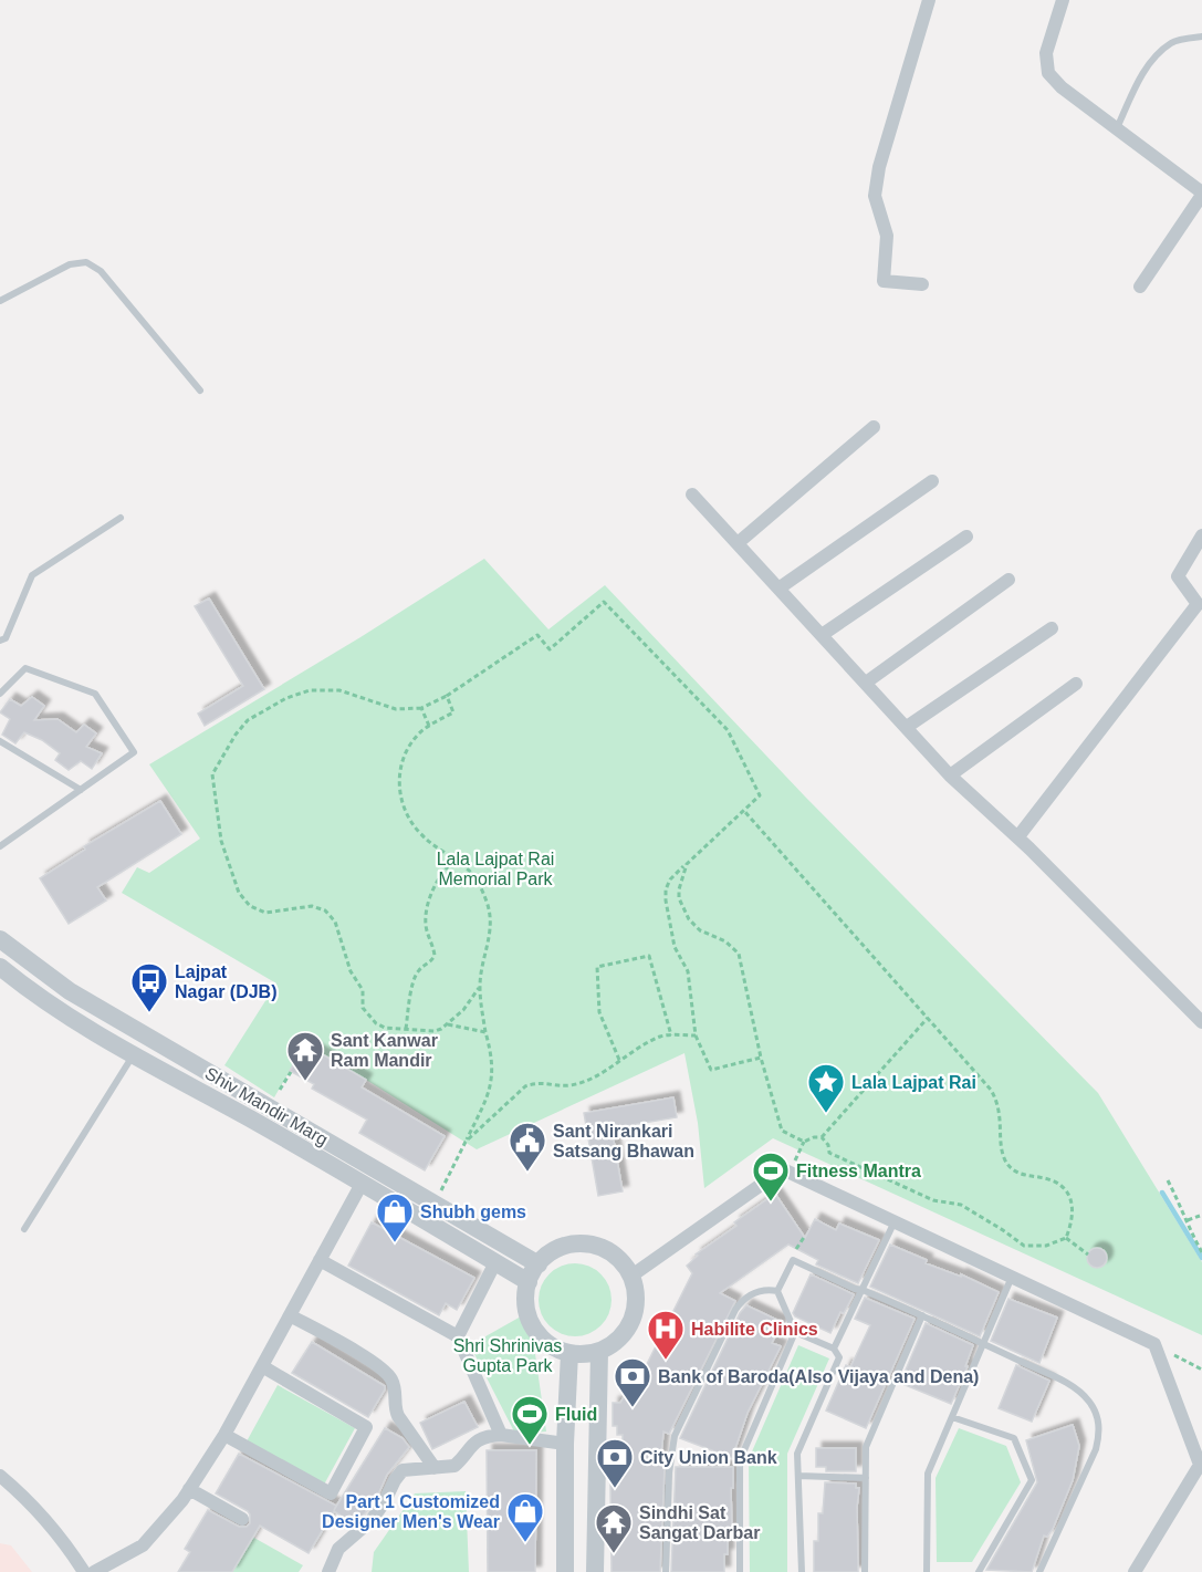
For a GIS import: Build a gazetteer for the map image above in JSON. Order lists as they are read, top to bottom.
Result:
{
  "streets": {
    "street": ["Shiv Mandir Marg"]
  },
  "parks": ["Lala Lajpat Rai Memorial Park", "Shri Shrinivas Gupta Park"],
  "places": {
    "bus stop": ["Lajpat Nagar (DJB)"],
    "temple": ["Sant Kanwar Ram Mandir", "Sindhi Sat Sangat Darbar"],
    "place": ["Lala Lajpat Rai"],
    "public building": ["Sant Nirankari Satsang Bhawan"],
    "sports": ["Fitness Mantra", "Fluid"],
    "shop": ["Shubh gems", "Part 1 Customized Designer Men's Wear"],
    "hospital": ["Habilite Clinics"],
    "bank": ["Bank of Baroda(Also Vijaya and Dena)", "City Union Bank"]
  }
}
